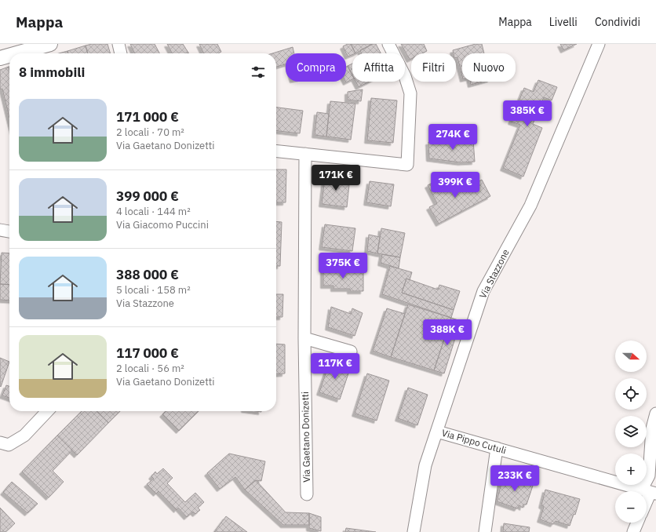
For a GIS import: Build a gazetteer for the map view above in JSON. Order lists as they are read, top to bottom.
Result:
{
  "streets": {
    "street": ["Via Stazzone", "Via Gaetano Donizetti", "Via Pippo Cutuli"]
  },
  "crossings": [
    ["Via Stazzone", "Via Pippo Cutuli"]
  ],
  "north": "right",
  "page": {
    "header": "Mappa",
    "nav": ["Mappa", "Livelli", "Condividi"],
    "chip": [
      "Compra",
      "Affitta",
      "Filtri",
      "Nuovo"
    ],
    "heading": "8 immobili",
    "list": [
      {
        "name": "171 000 €",
        "note": "2 locali · 70 m² · Via Gaetano Donizetti"
      },
      {
        "name": "399 000 €",
        "note": "4 locali · 144 m² · Via Giacomo Puccini"
      },
      {
        "name": "388 000 €",
        "note": "5 locali · 158 m² · Via Stazzone"
      },
      {
        "name": "117 000 €",
        "note": "2 locali · 56 m² · Via Gaetano Donizetti"
      }
    ],
    "price": [
      "385K €",
      "274K €",
      "171K €",
      "399K €",
      "375K €",
      "388K €",
      "117K €",
      "233K €"
    ],
    "map_buttons": ["+", "−"]
  }
}
